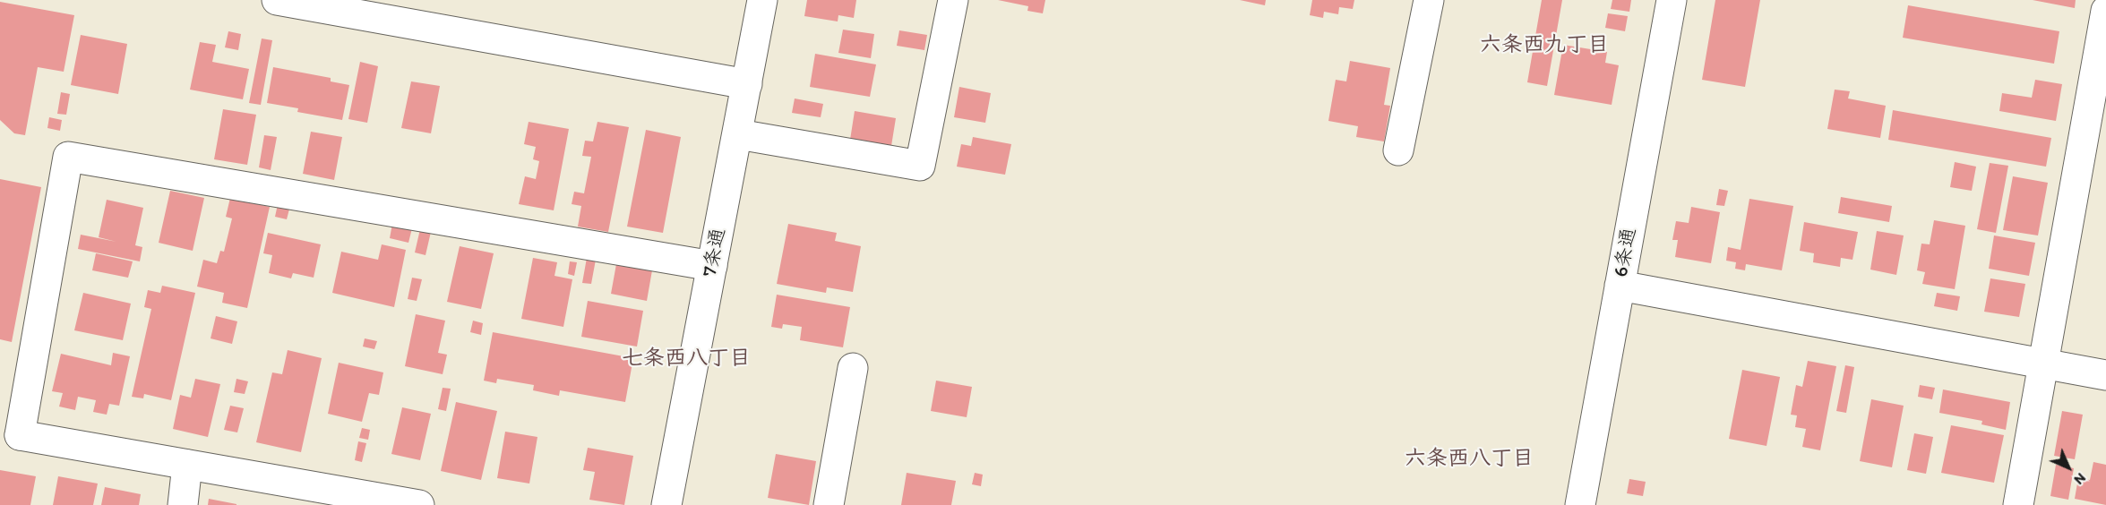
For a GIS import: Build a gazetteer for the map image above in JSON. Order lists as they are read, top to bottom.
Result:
{
  "streets": {
    "street": ["7条通", "6条通"]
  },
  "districts": ["六条西九丁目", "七条西八丁目", "六条西八丁目"],
  "north": "bottom right"
}
